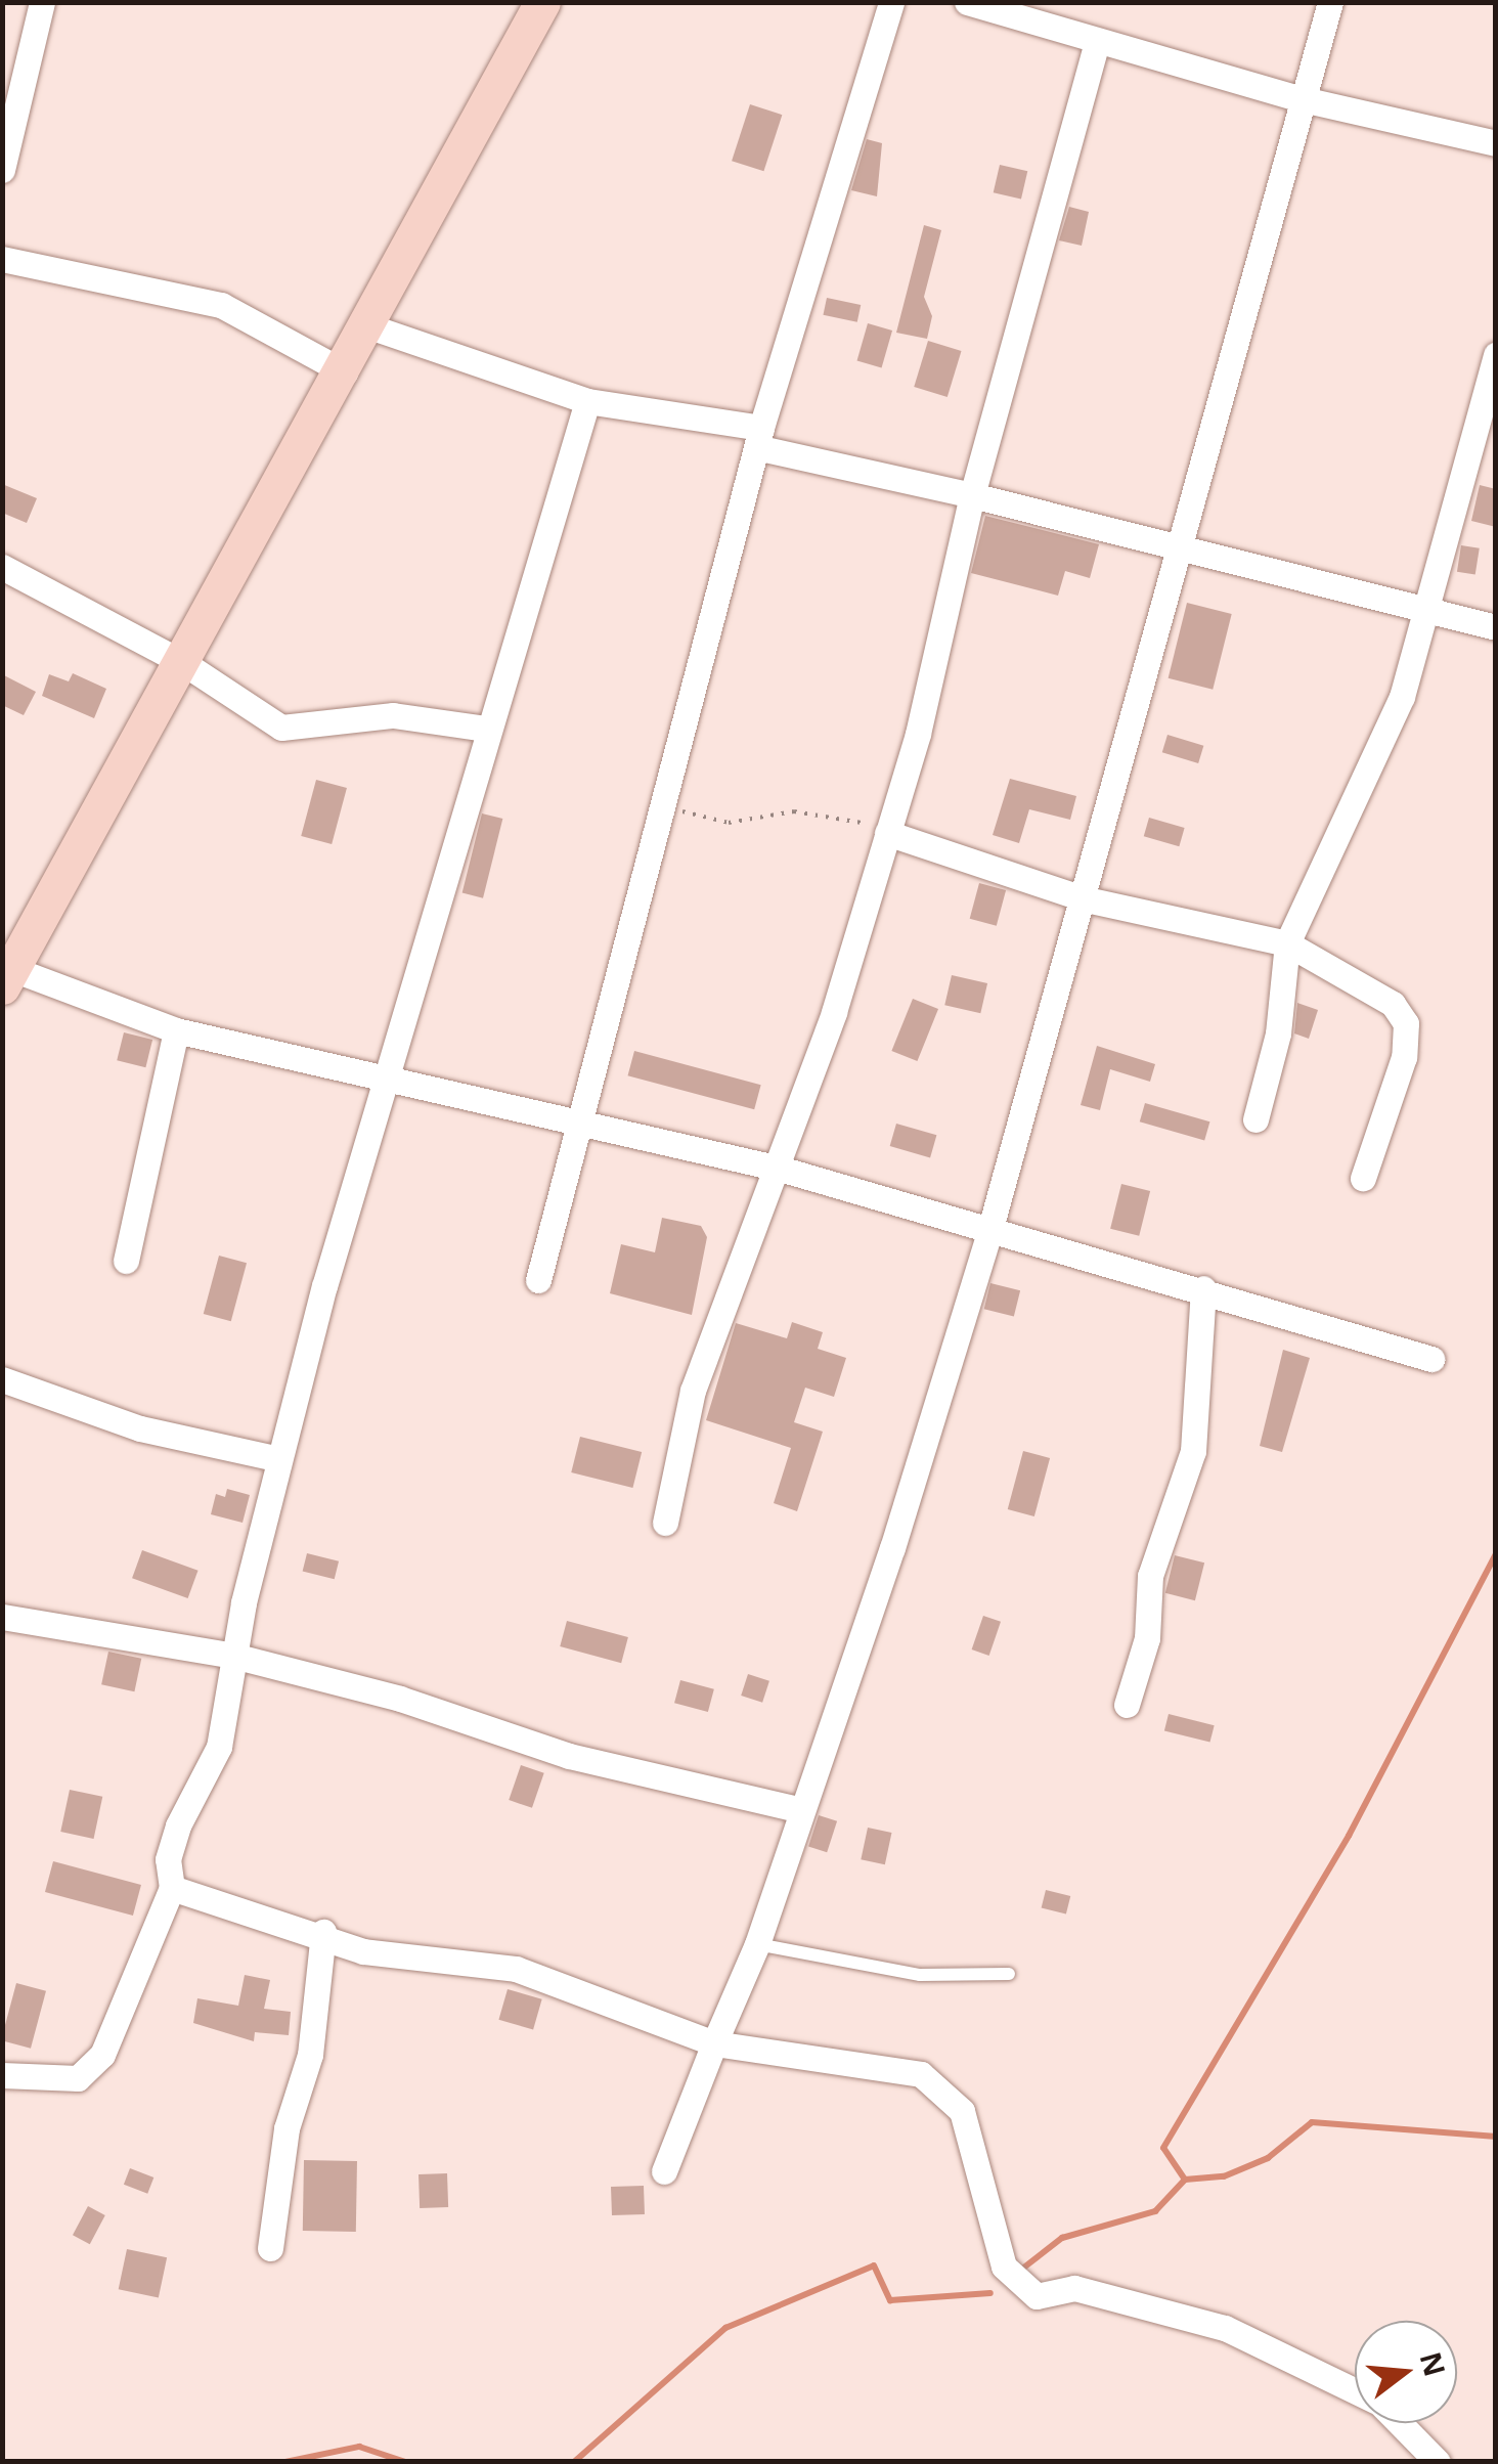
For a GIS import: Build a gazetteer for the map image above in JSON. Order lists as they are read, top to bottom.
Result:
{
  "north": "right"
}
